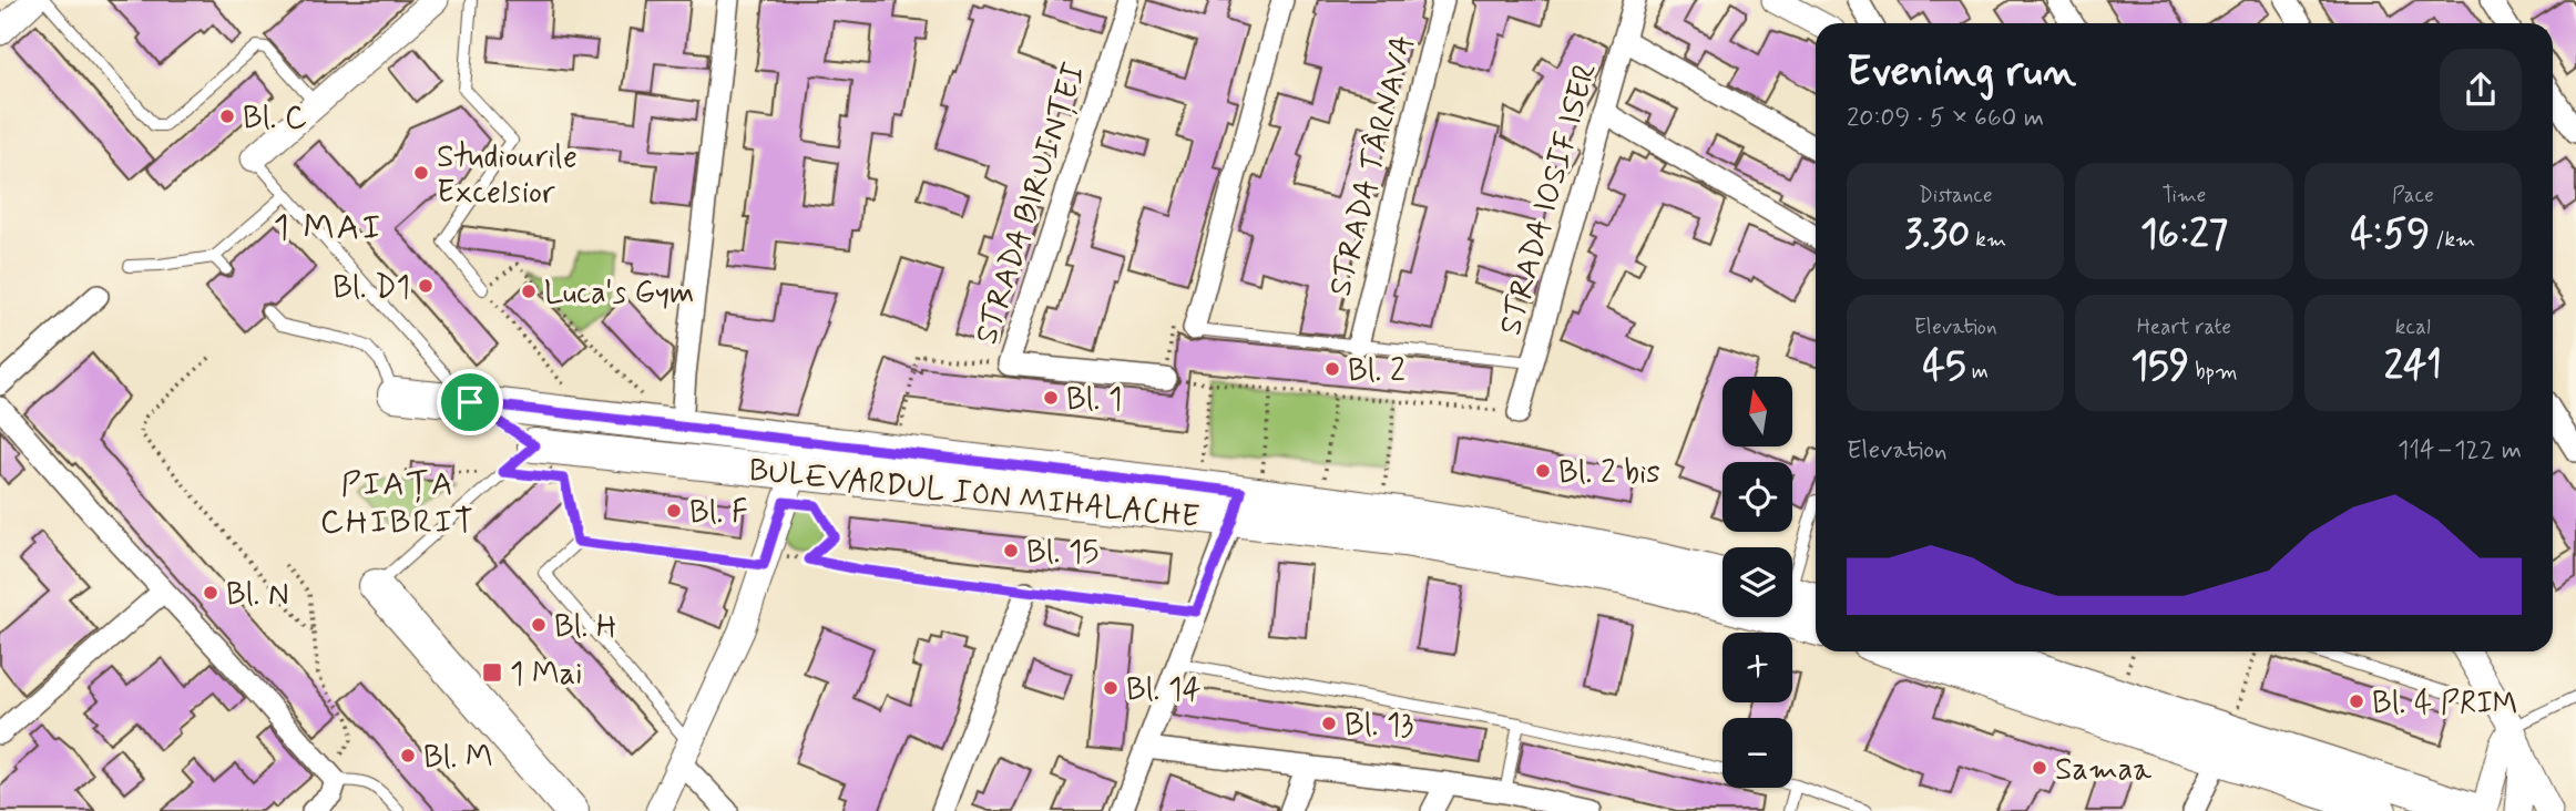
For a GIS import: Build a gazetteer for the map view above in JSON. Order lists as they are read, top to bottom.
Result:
{
  "streets": {
    "main road": ["BULEVARDUL ION MIHALACHE"],
    "street": ["STRADA TÂRNAVA", "STRADA IOSIF ISER", "STRADA BIRUINȚEI"]
  },
  "districts": ["1 MAI", "PIAȚA CHIBRIT"],
  "places": {
    "other": [
      "Bl. C",
      "Studiourile Excelsior",
      "Bl. D1",
      "Luca's Gym",
      "Bl. 2",
      "Bl. 1",
      "Bl. 2 bis",
      "Bl. F",
      "Bl. 15",
      "Bl. N",
      "Bl. H",
      "Bl. 14",
      "Bl. 4 PRIM",
      "Bl. 13",
      "Bl. M",
      "Samaa"
    ],
    "transit": ["1 Mai"]
  },
  "north": "top",
  "page": {
    "heading": ["Evening run", "20:09 · 5 × 660 m"],
    "stats": [
      ["Distance", "3.30 km"],
      ["Time", "16:27"],
      ["Pace", "4:59 /km"],
      ["Elevation", "45 m"],
      ["Heart rate", "159 bpm"],
      ["kcal", "241"]
    ],
    "map_buttons": ["+", "−"],
    "chart": ["Elevation", "114–122 m"]
  }
}
